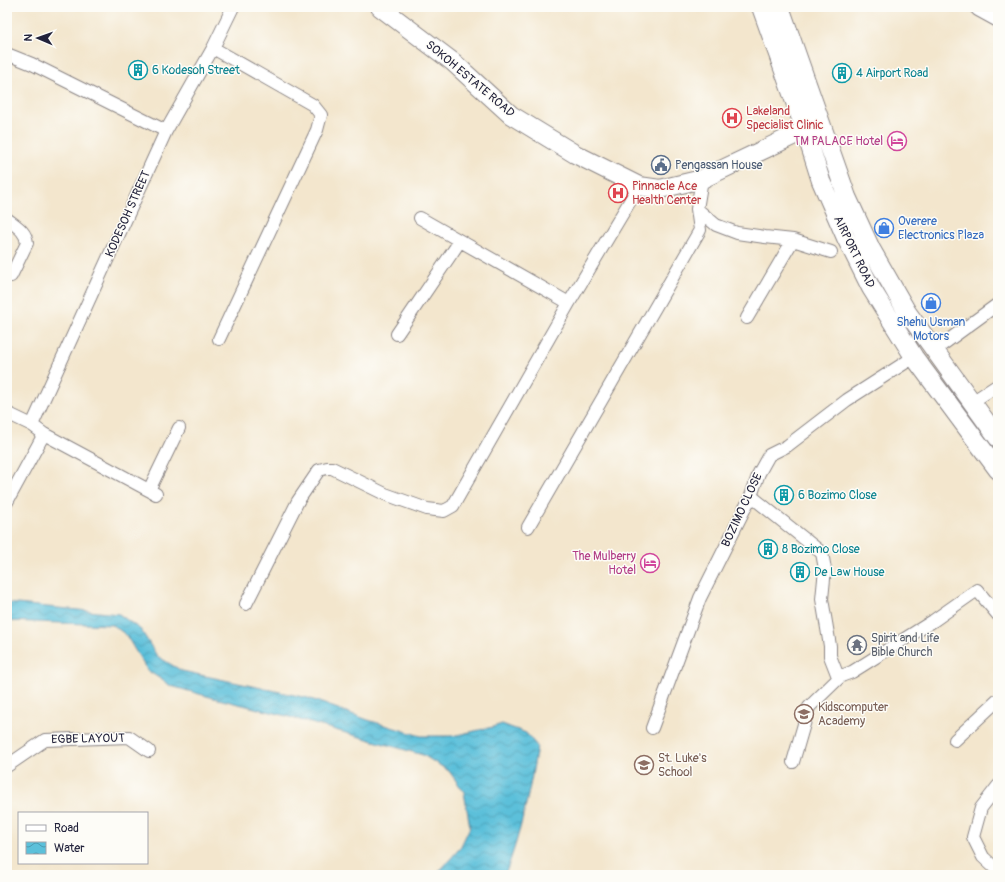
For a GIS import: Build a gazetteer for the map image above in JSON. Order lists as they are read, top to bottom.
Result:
{
  "streets": {
    "main road": ["SOKOH ESTATE ROAD", "AIRPORT ROAD"],
    "street": ["KODESOH STREET", "BOZIMO CLOSE", "EGBE LAYOUT"]
  },
  "crossings": [
    ["SOKOH ESTATE ROAD", "AIRPORT ROAD"],
    ["AIRPORT ROAD", "BOZIMO CLOSE"]
  ],
  "places": {
    "building": [
      "6 Kodesoh Street",
      "4 Airport Road",
      "6 Bozimo Close",
      "8 Bozimo Close",
      "De Law House"
    ],
    "hospital": ["Lakeland Specialist Clinic", "Pinnacle Ace Health Center"],
    "hotel": ["TM PALACE Hotel", "The Mulberry Hotel"],
    "public building": ["Pengassan House"],
    "shop": ["Overere Electronics Plaza", "Shehu Usman Motors"],
    "temple": ["Spirit and Life Bible Church"],
    "school or university": ["Kidscomputer Academy", "St. Luke's School"]
  },
  "legend": ["Road", "Water"],
  "north": "left"
}
